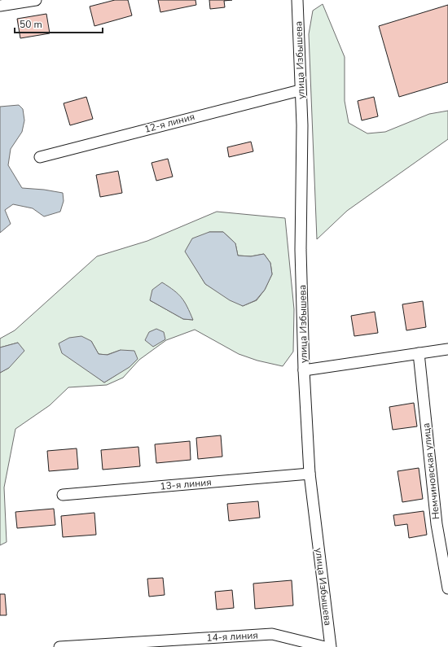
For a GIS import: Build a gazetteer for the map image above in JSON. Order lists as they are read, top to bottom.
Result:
{
  "streets": {
    "street": [
      "улица Избышева",
      "12-я линия",
      "Немчиновская улица",
      "13-я линия",
      "14-я линия"
    ]
  },
  "crossings": [
    ["улица Избышева", "12-я линия"],
    ["улица Избышева", "13-я линия"]
  ],
  "scale_bar": "50 m"
}
